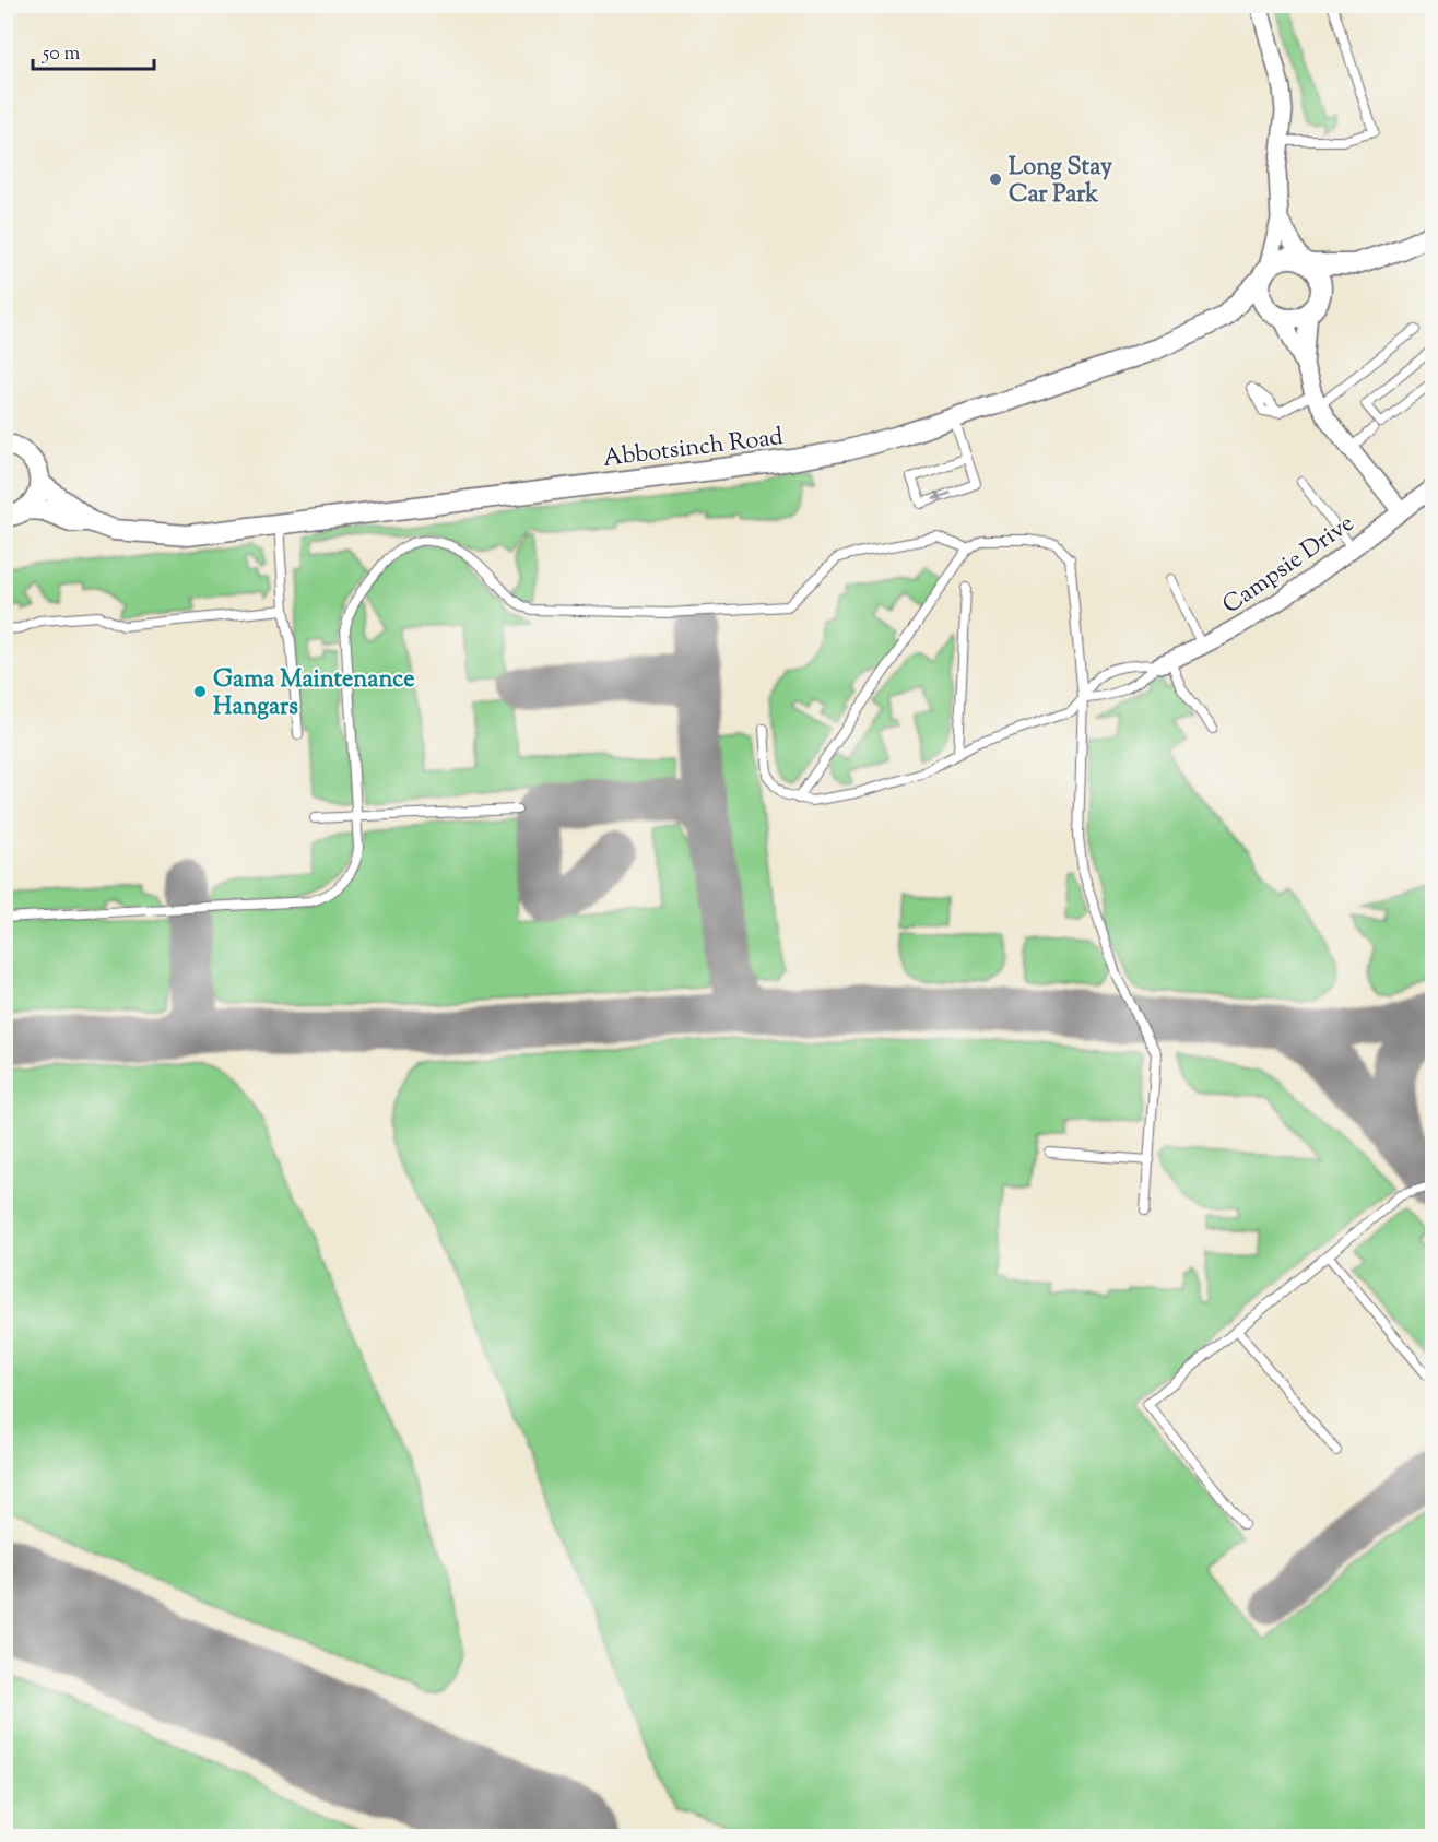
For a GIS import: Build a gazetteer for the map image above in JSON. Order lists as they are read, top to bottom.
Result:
{
  "streets": {
    "street": ["Abbotsinch Road", "Campsie Drive"]
  },
  "places": ["Long Stay Car Park", "Gama Maintenance Hangars"],
  "scale_bar": "50 m"
}
